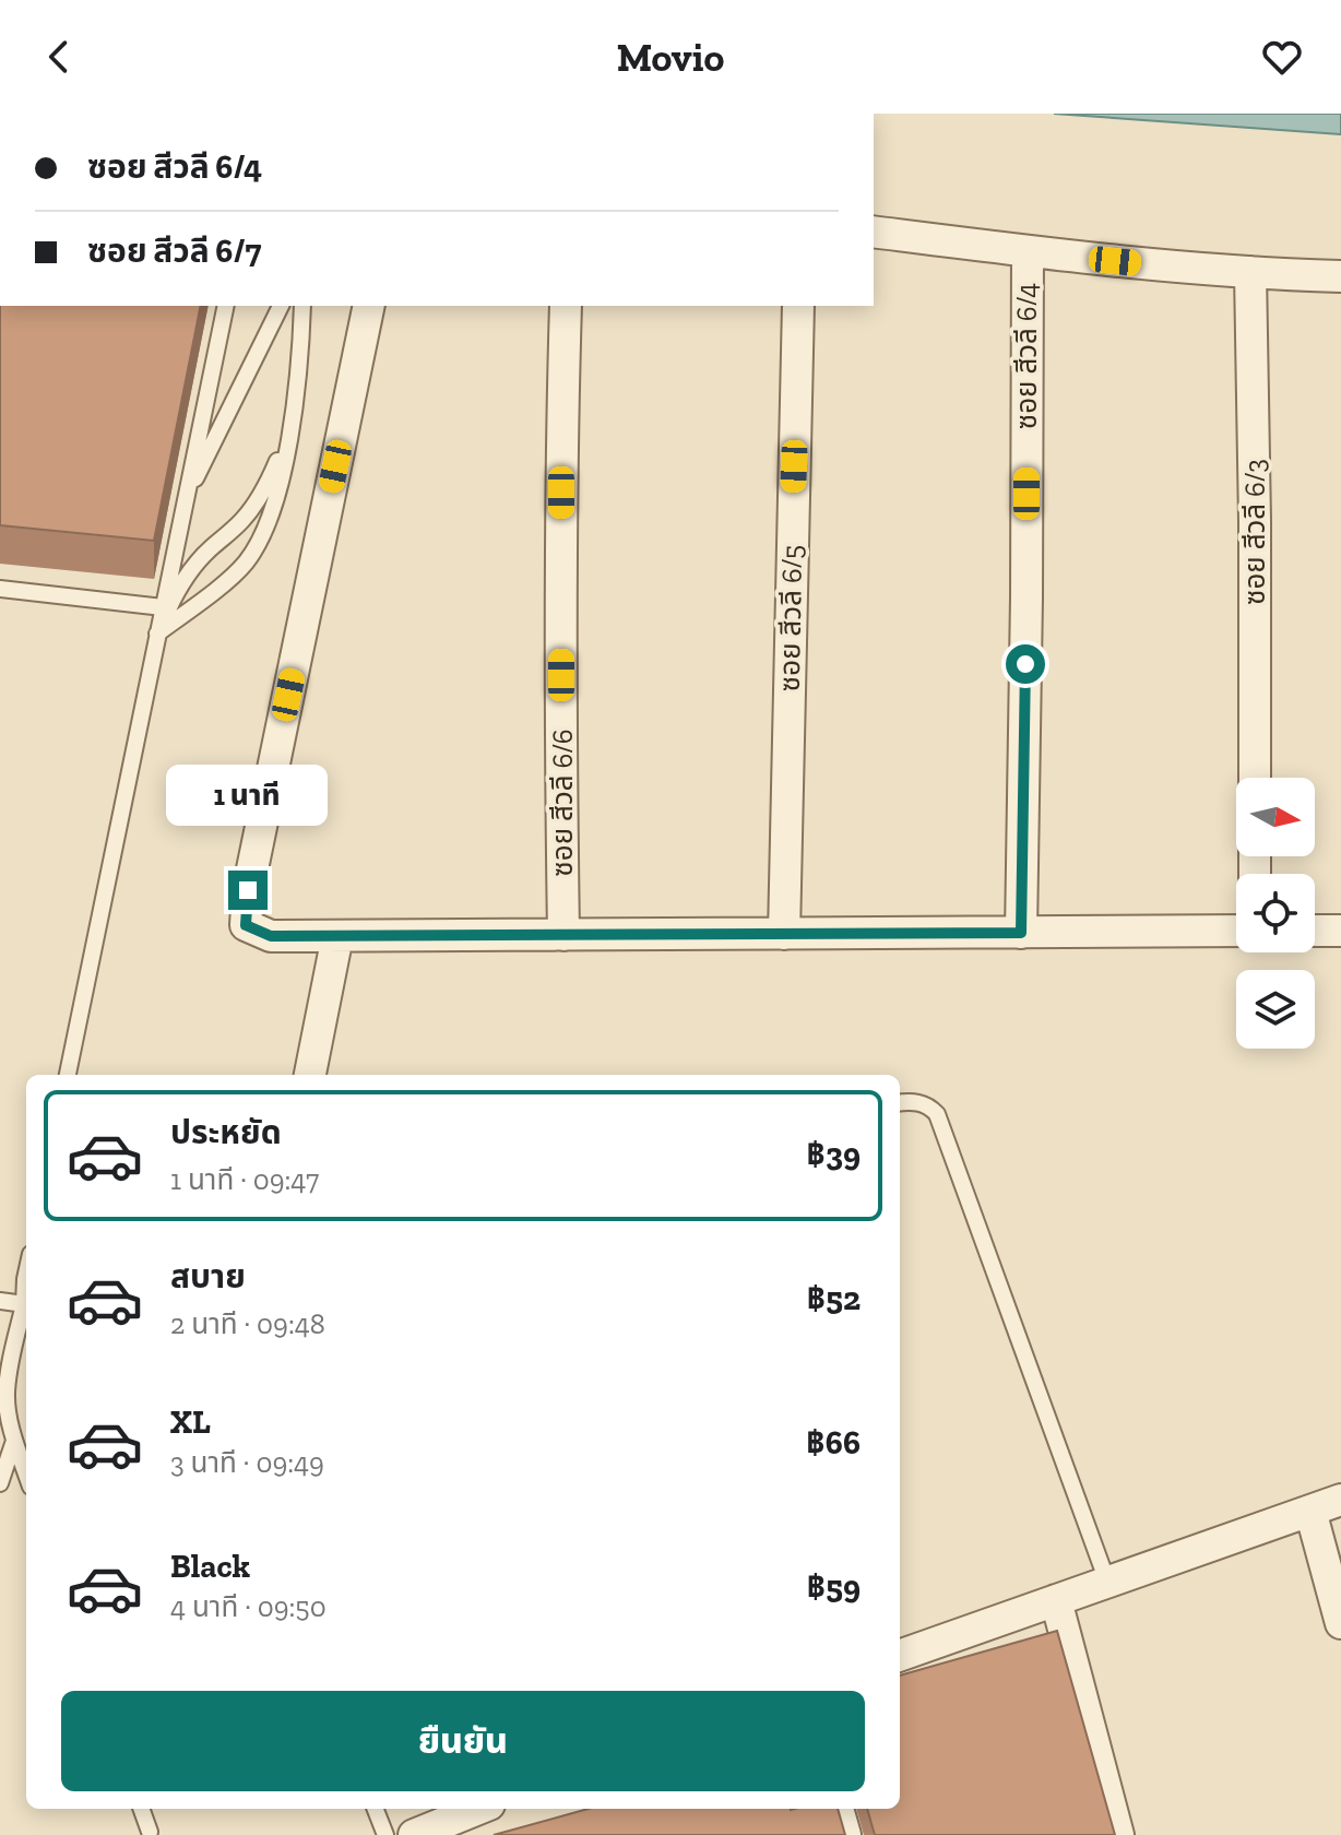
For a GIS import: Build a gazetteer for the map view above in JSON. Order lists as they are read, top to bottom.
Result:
{
  "streets": {
    "street": [
      "ซอย สีวลี 6/4",
      "ซอย สีวลี 6/3",
      "ซอย สีวลี 6/5",
      "ซอย สีวลี 6/6"
    ]
  },
  "north": "right",
  "page": {
    "header": "Movio",
    "banner": ["ซอย สีวลี 6/4", "ซอย สีวลี 6/7"],
    "bubble": "1 นาที",
    "list": [
      {
        "name": "ประหยัด",
        "note": "1 นาที · 09:47",
        "value": "฿39"
      },
      {
        "name": "สบาย",
        "note": "2 นาที · 09:48",
        "value": "฿52"
      },
      {
        "name": "XL",
        "note": "3 นาที · 09:49",
        "value": "฿66"
      },
      {
        "name": "Black",
        "note": "4 นาที · 09:50",
        "value": "฿59"
      }
    ],
    "buttons": "ยืนยัน"
  }
}
